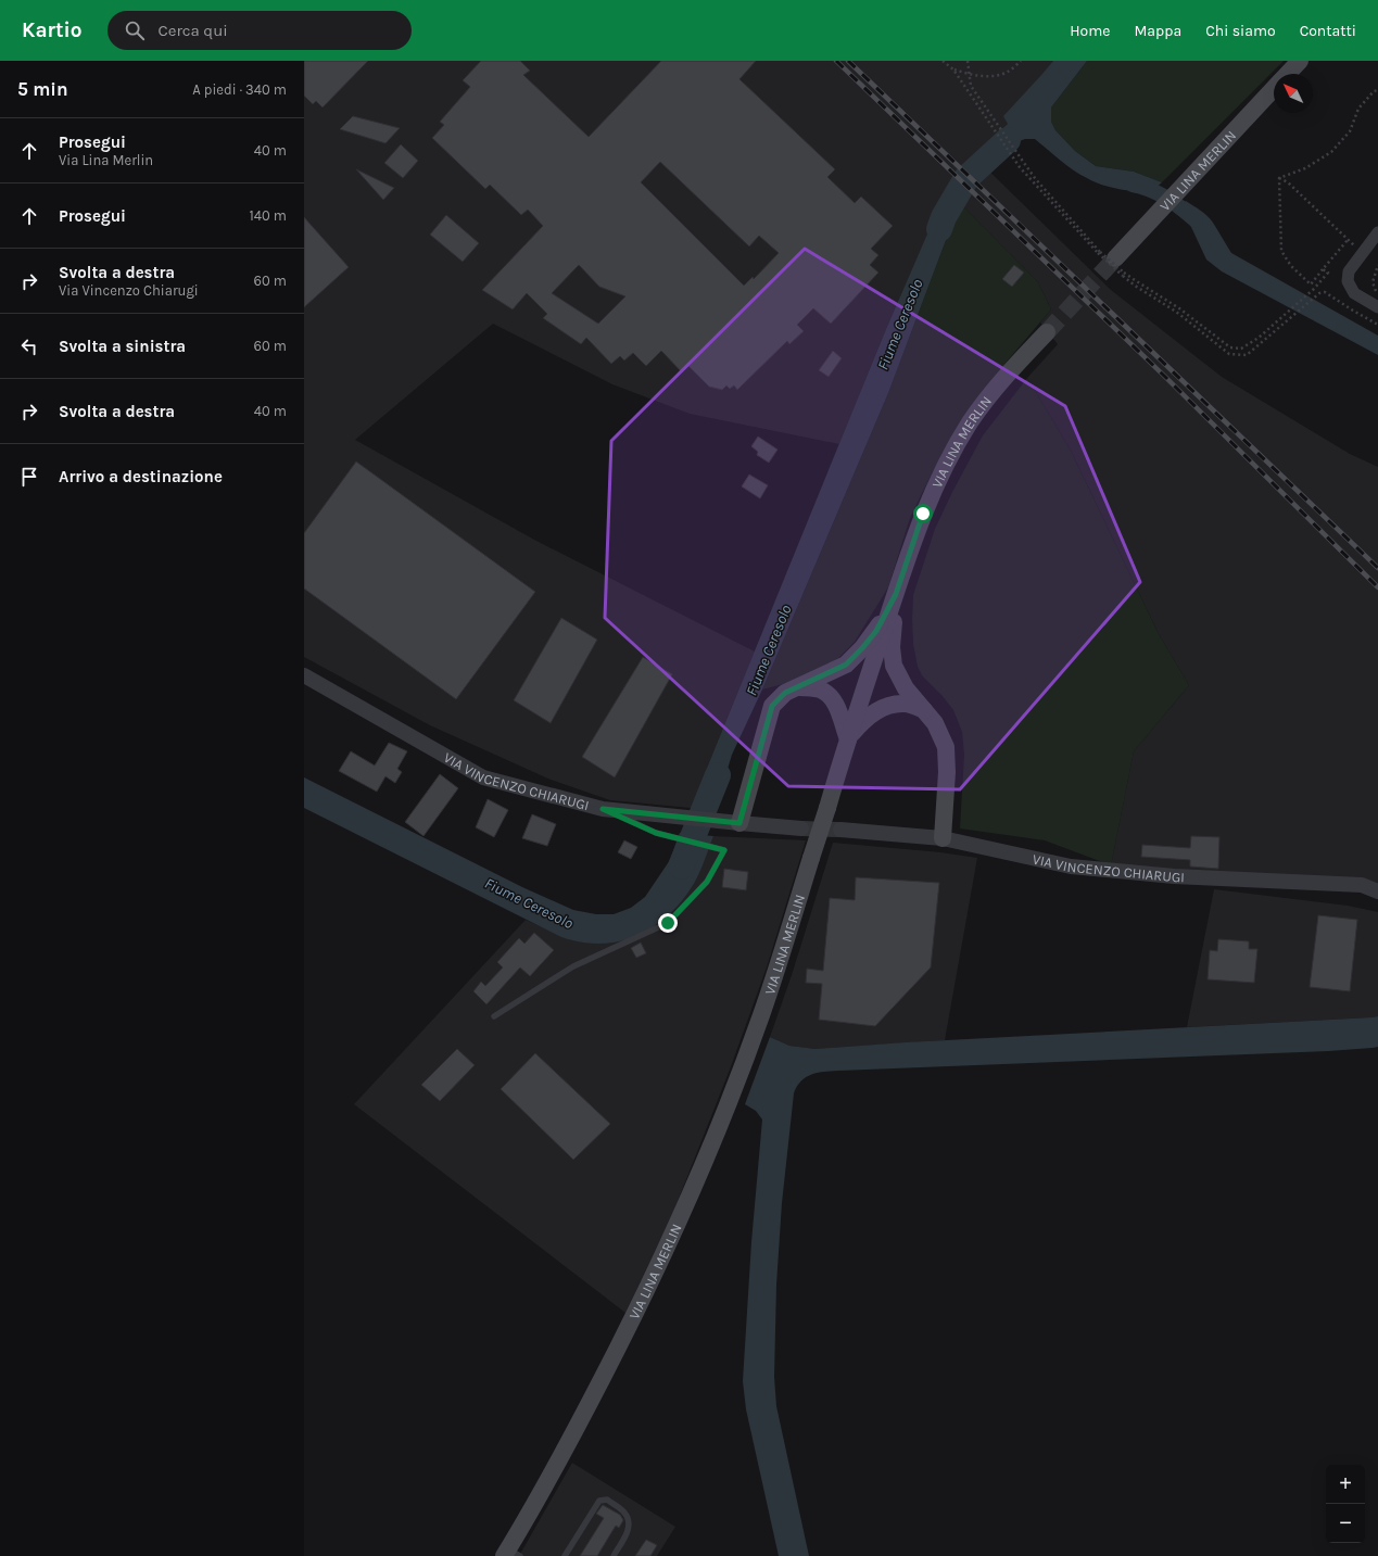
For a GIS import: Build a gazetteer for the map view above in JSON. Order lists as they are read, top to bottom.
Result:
{
  "streets": {
    "main road": ["VIA LINA MERLIN"],
    "street": ["VIA VINCENZO CHIARUGI"]
  },
  "water": ["Fiume Ceresolo"],
  "north": "top left",
  "page": {
    "header": "Kartio",
    "search": "Cerca qui",
    "nav": [
      "Home",
      "Mappa",
      "Chi siamo",
      "Contatti"
    ],
    "heading": ["5 min", "A piedi · 340 m"],
    "list": [
      ["Prosegui", "Via Lina Merlin", "40 m"],
      ["Prosegui", "140 m"],
      ["Svolta a destra", "Via Vincenzo Chiarugi", "60 m"],
      ["Svolta a sinistra", "60 m"],
      ["Svolta a destra", "40 m"],
      "Arrivo a destinazione"
    ],
    "map_buttons": ["+", "−"]
  }
}
